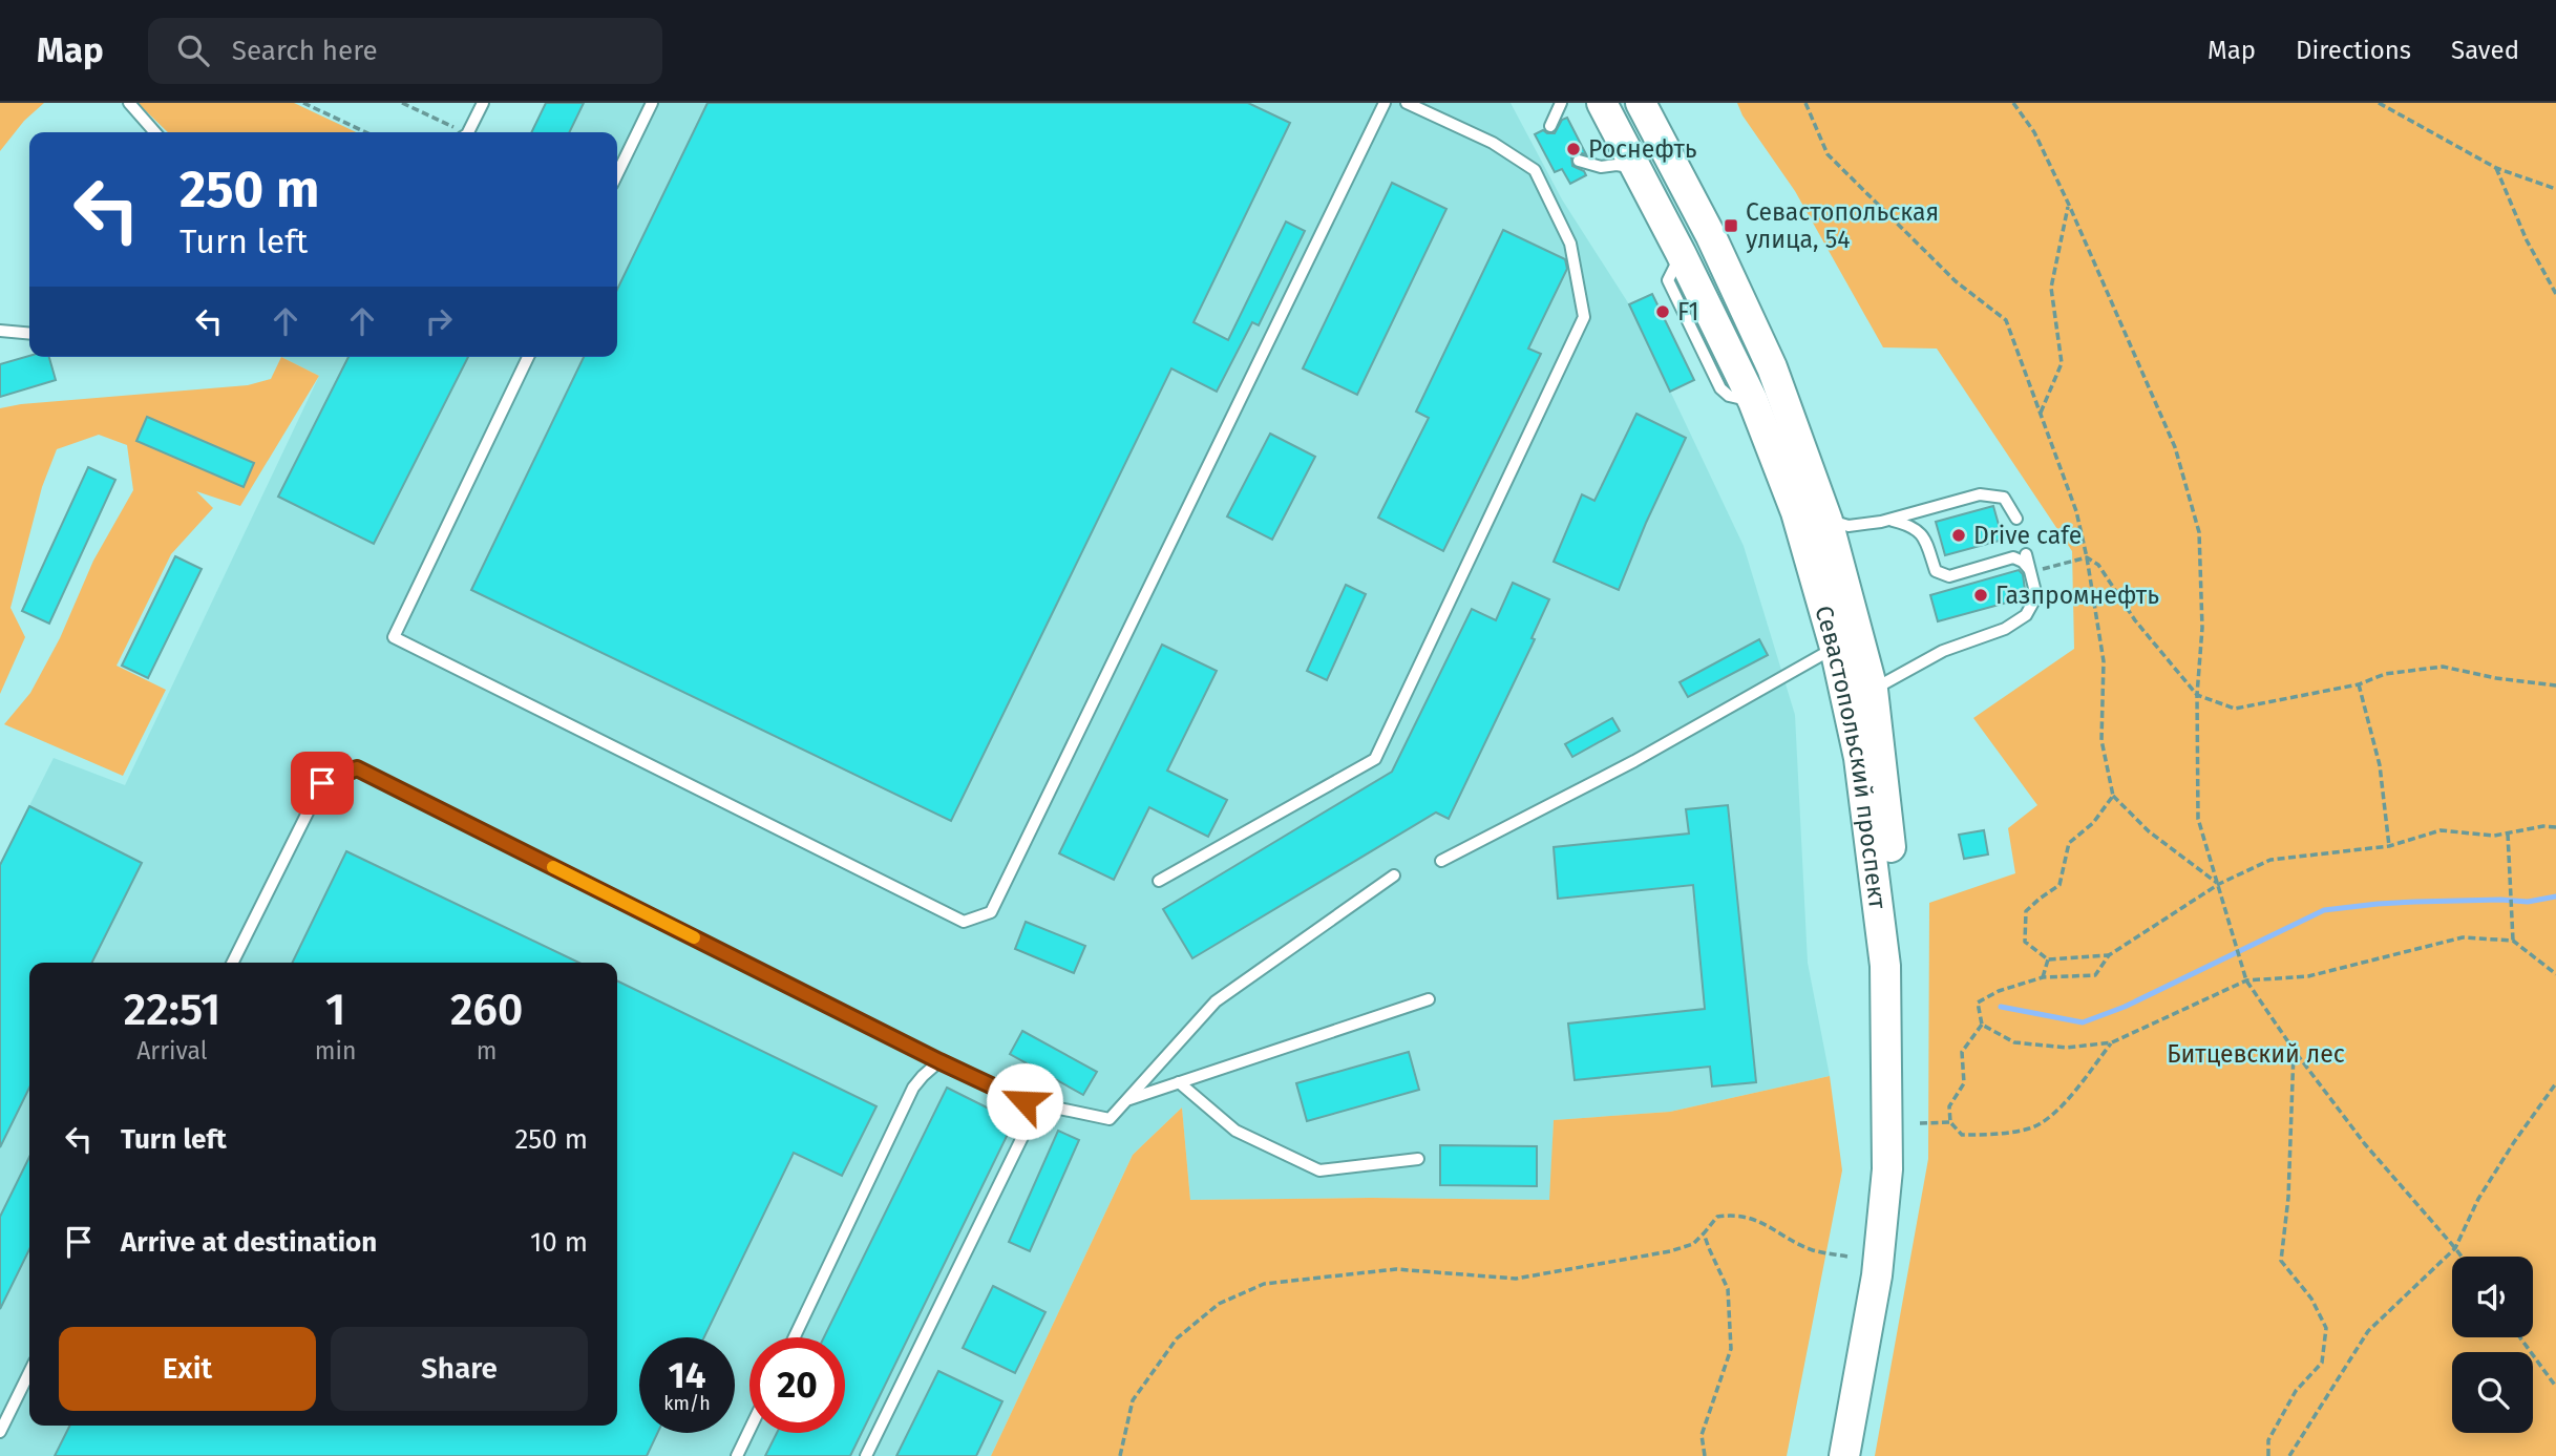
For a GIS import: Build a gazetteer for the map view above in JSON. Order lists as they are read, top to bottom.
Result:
{
  "streets": {
    "main road": ["Севастопольский проспект"]
  },
  "parks": ["Битцевский лес"],
  "places": {
    "other": [
      "Роснефть",
      "F1",
      "Drive cafe",
      "Газпромнефть"
    ],
    "transit": ["Севастопольская улица, 54"]
  },
  "page": {
    "header": "Map",
    "search": "Search here",
    "nav": ["Map", "Directions", "Saved"],
    "turn": ["250 m", "Turn left"],
    "eta": [
      "22:51",
      "Arrival",
      "1",
      "min",
      "260",
      "m"
    ],
    "list": [
      {
        "name": "Turn left",
        "value": "250 m"
      },
      {
        "name": "Arrive at destination",
        "value": "10 m"
      }
    ],
    "buttons": ["Exit", "Share"],
    "speed": "14 km/h",
    "limit": "20"
  }
}
